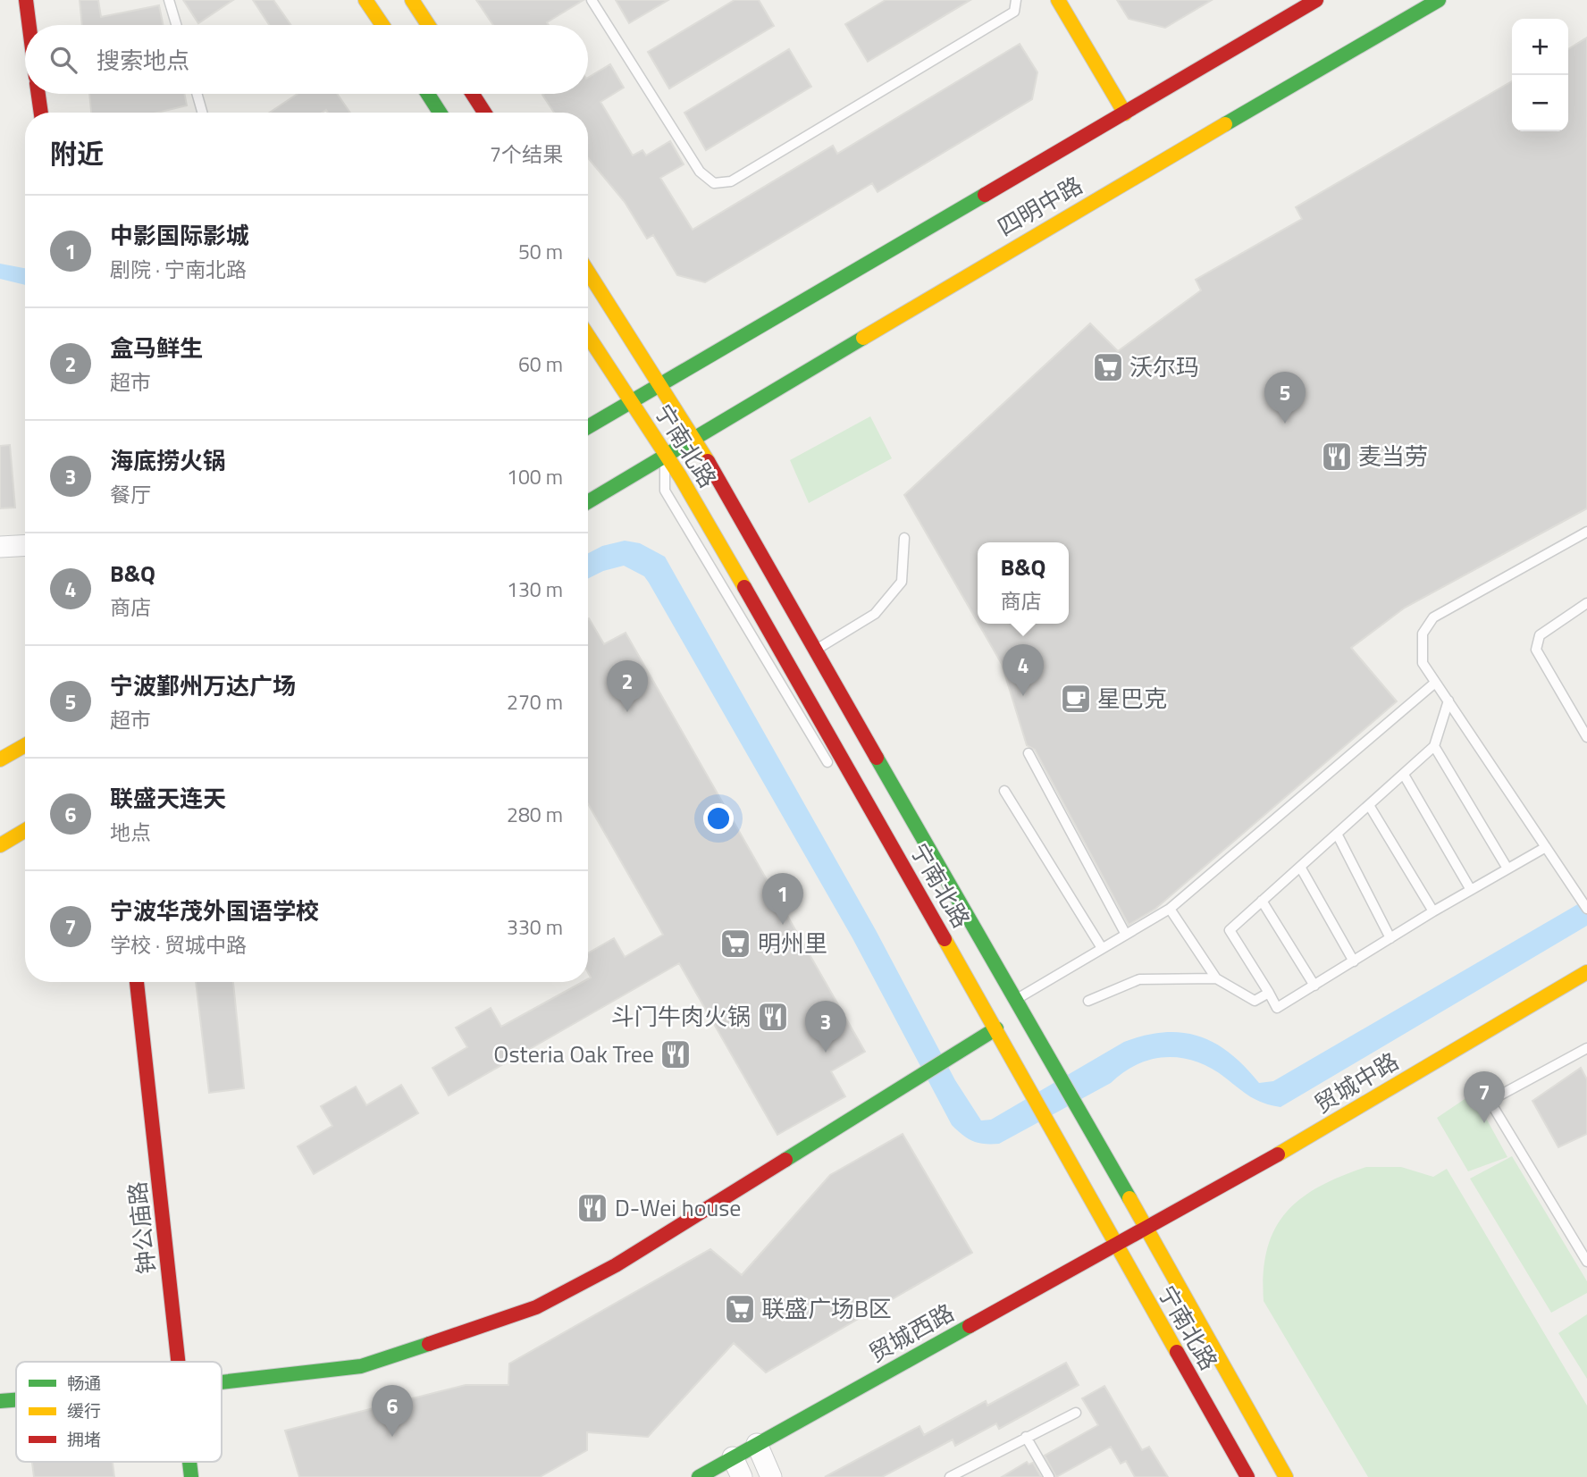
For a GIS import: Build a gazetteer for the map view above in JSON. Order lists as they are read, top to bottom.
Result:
{
  "streets": {
    "main road": [
      "四明中路",
      "宁南北路",
      "贸城中路",
      "钟公庙路",
      "贸城西路"
    ]
  },
  "crossings": [
    ["四明中路", "宁南北路"],
    ["宁南北路", "贸城中路"],
    ["宁南北路", "贸城西路"],
    ["贸城中路", "贸城西路"]
  ],
  "places": {
    "supermarket": ["沃尔玛", "明州里", "联盛广场B区"],
    "restaurant": [
      "麦当劳",
      "斗门牛肉火锅",
      "Osteria Oak Tree",
      "D-Wei house"
    ],
    "cafe": ["星巴克"]
  },
  "legend": ["畅通", "缓行", "拥堵"],
  "page": {
    "map_buttons": ["+", "−"],
    "search": "搜索地点",
    "heading": ["附近", "7个结果"],
    "list": [
      {
        "mark": "1",
        "name": "中影国际影城",
        "note": "剧院 · 宁南北路",
        "value": "50 m"
      },
      {
        "mark": "2",
        "name": "盒马鲜生",
        "note": "超市",
        "value": "60 m"
      },
      {
        "mark": "3",
        "name": "海底捞火锅",
        "note": "餐厅",
        "value": "100 m"
      },
      {
        "mark": "4",
        "name": "B&Q",
        "note": "商店",
        "value": "130 m"
      },
      {
        "mark": "5",
        "name": "宁波鄞州万达广场",
        "note": "超市",
        "value": "270 m"
      },
      {
        "mark": "6",
        "name": "联盛天连天",
        "note": "地点",
        "value": "280 m"
      },
      {
        "mark": "7",
        "name": "宁波华茂外国语学校",
        "note": "学校 · 贸城中路",
        "value": "330 m"
      }
    ],
    "pins": [
      "5",
      "4",
      "2",
      "1",
      "3",
      "7",
      "6"
    ],
    "popup": ["B&Q", "商店"]
  }
}
